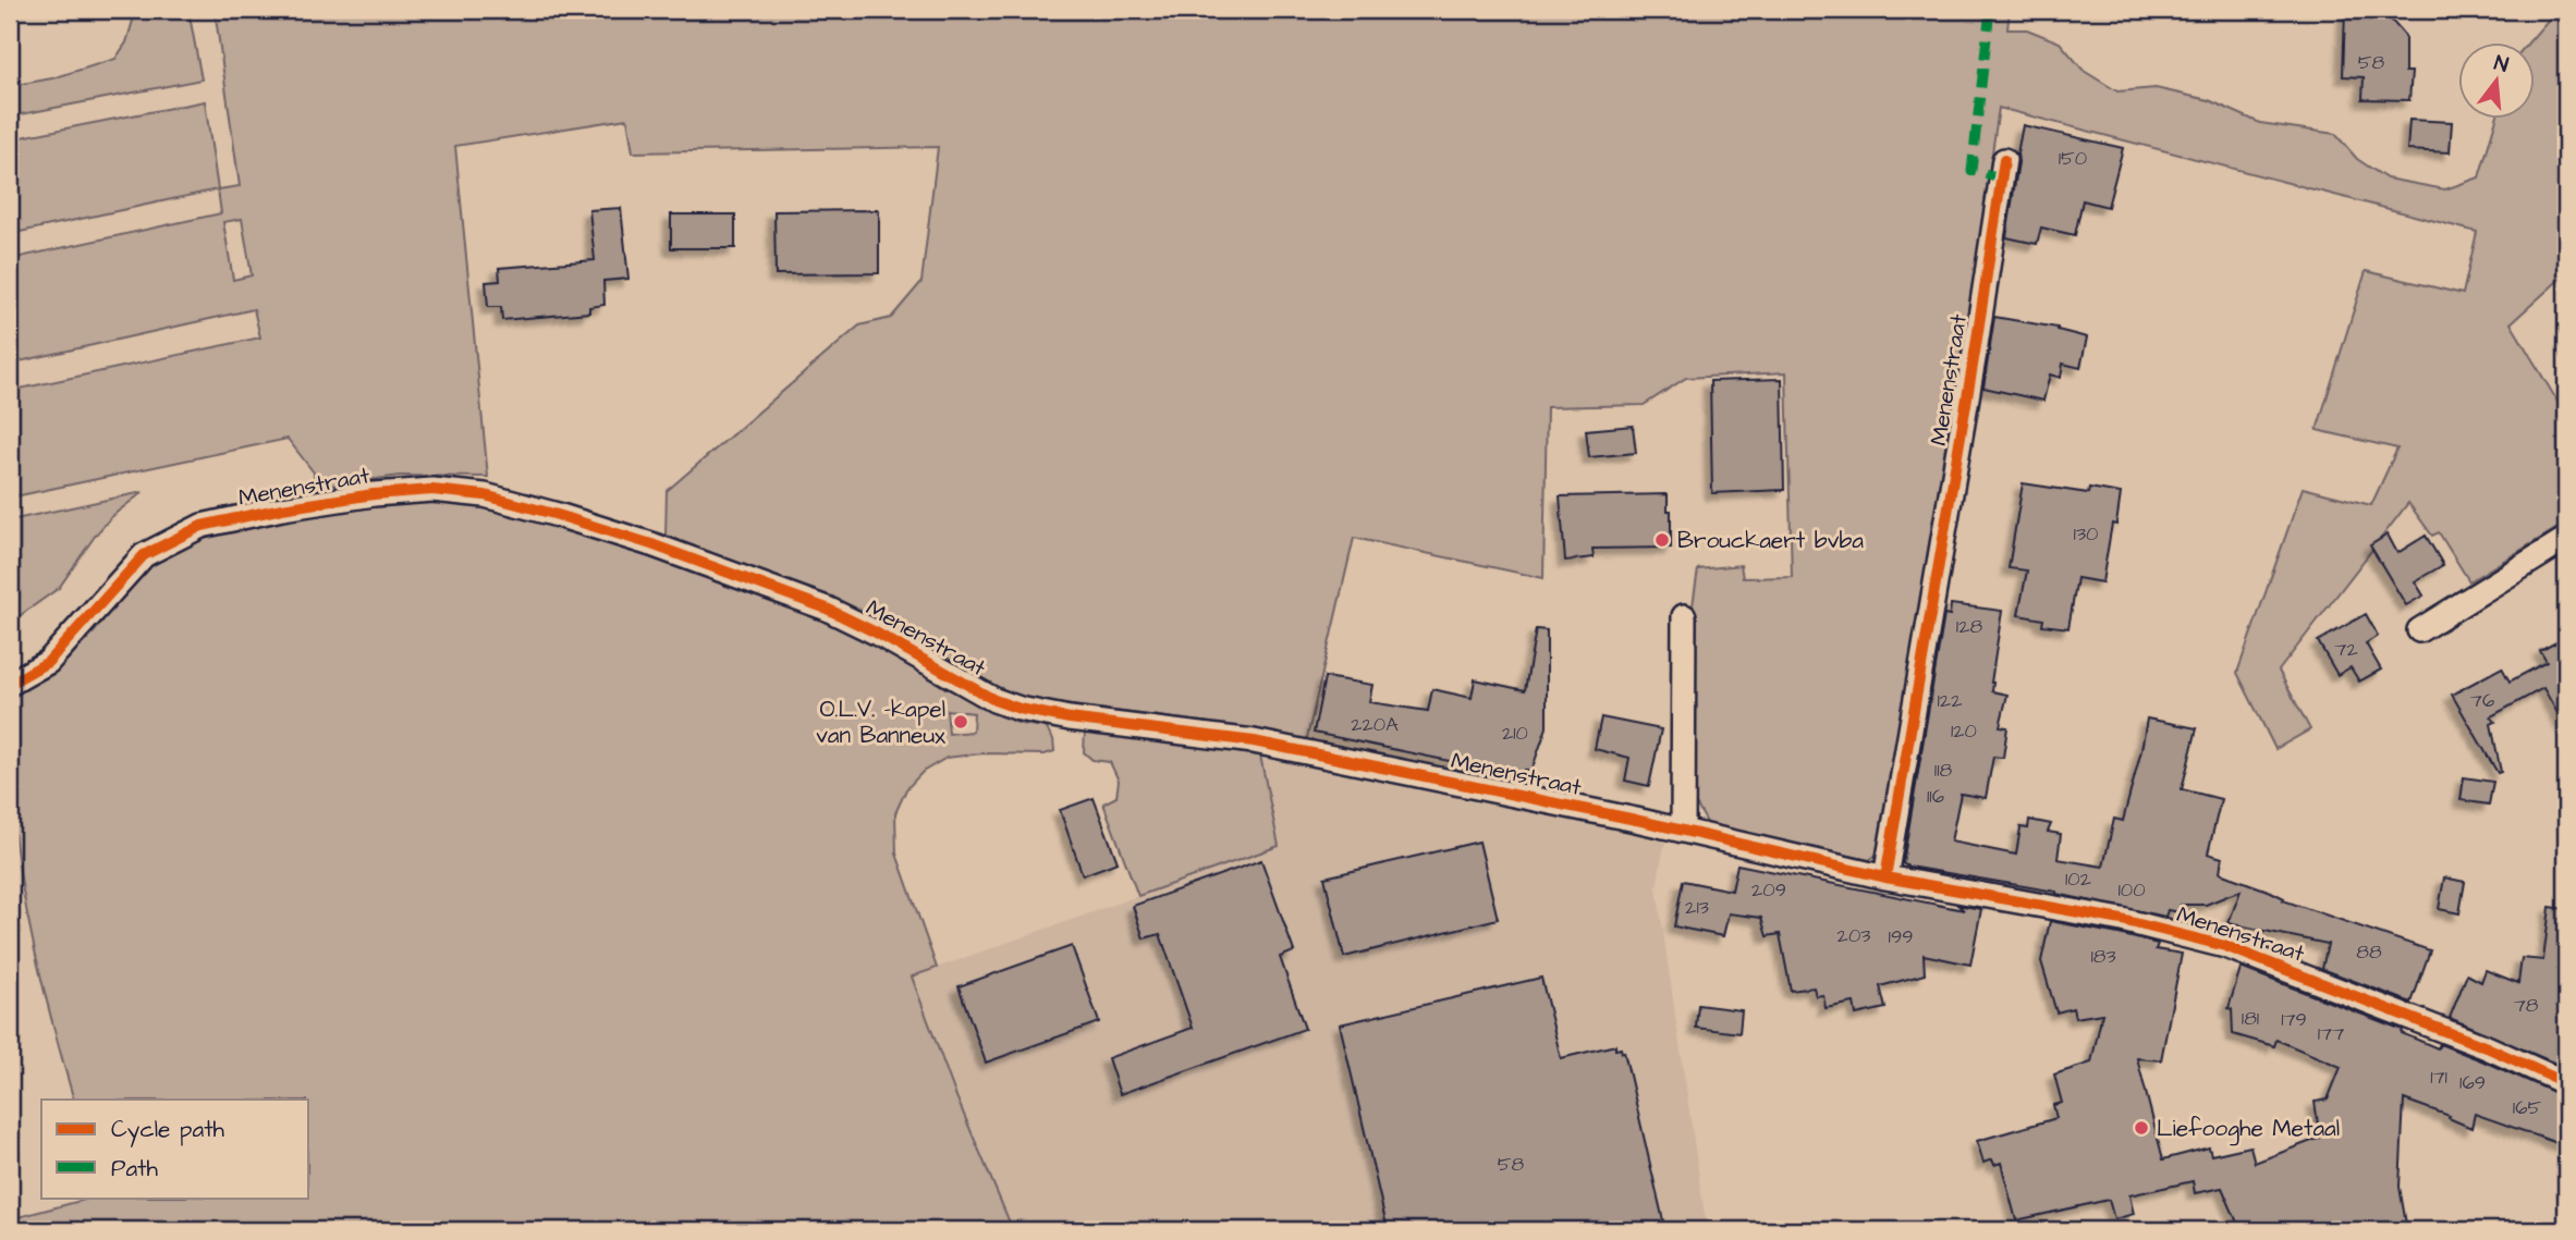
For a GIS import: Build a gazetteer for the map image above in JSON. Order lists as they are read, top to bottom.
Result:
{
  "streets": {
    "street": ["Menenstraat"]
  },
  "places": ["Brouckaert bvba", "O.L.V. -kapel van Banneux", "Liefooghe Metaal"],
  "house_numbers": [
    "58",
    "150",
    "130",
    "128",
    "72",
    "122",
    "76",
    "220A",
    "120",
    "210",
    "118",
    "116",
    "102",
    "209",
    "100",
    "213",
    "203",
    "199",
    "88",
    "183",
    "78",
    "181",
    "179",
    "177",
    "171",
    "169",
    "165",
    "58"
  ],
  "legend": ["Cycle path", "Path"],
  "north": "top"
}
